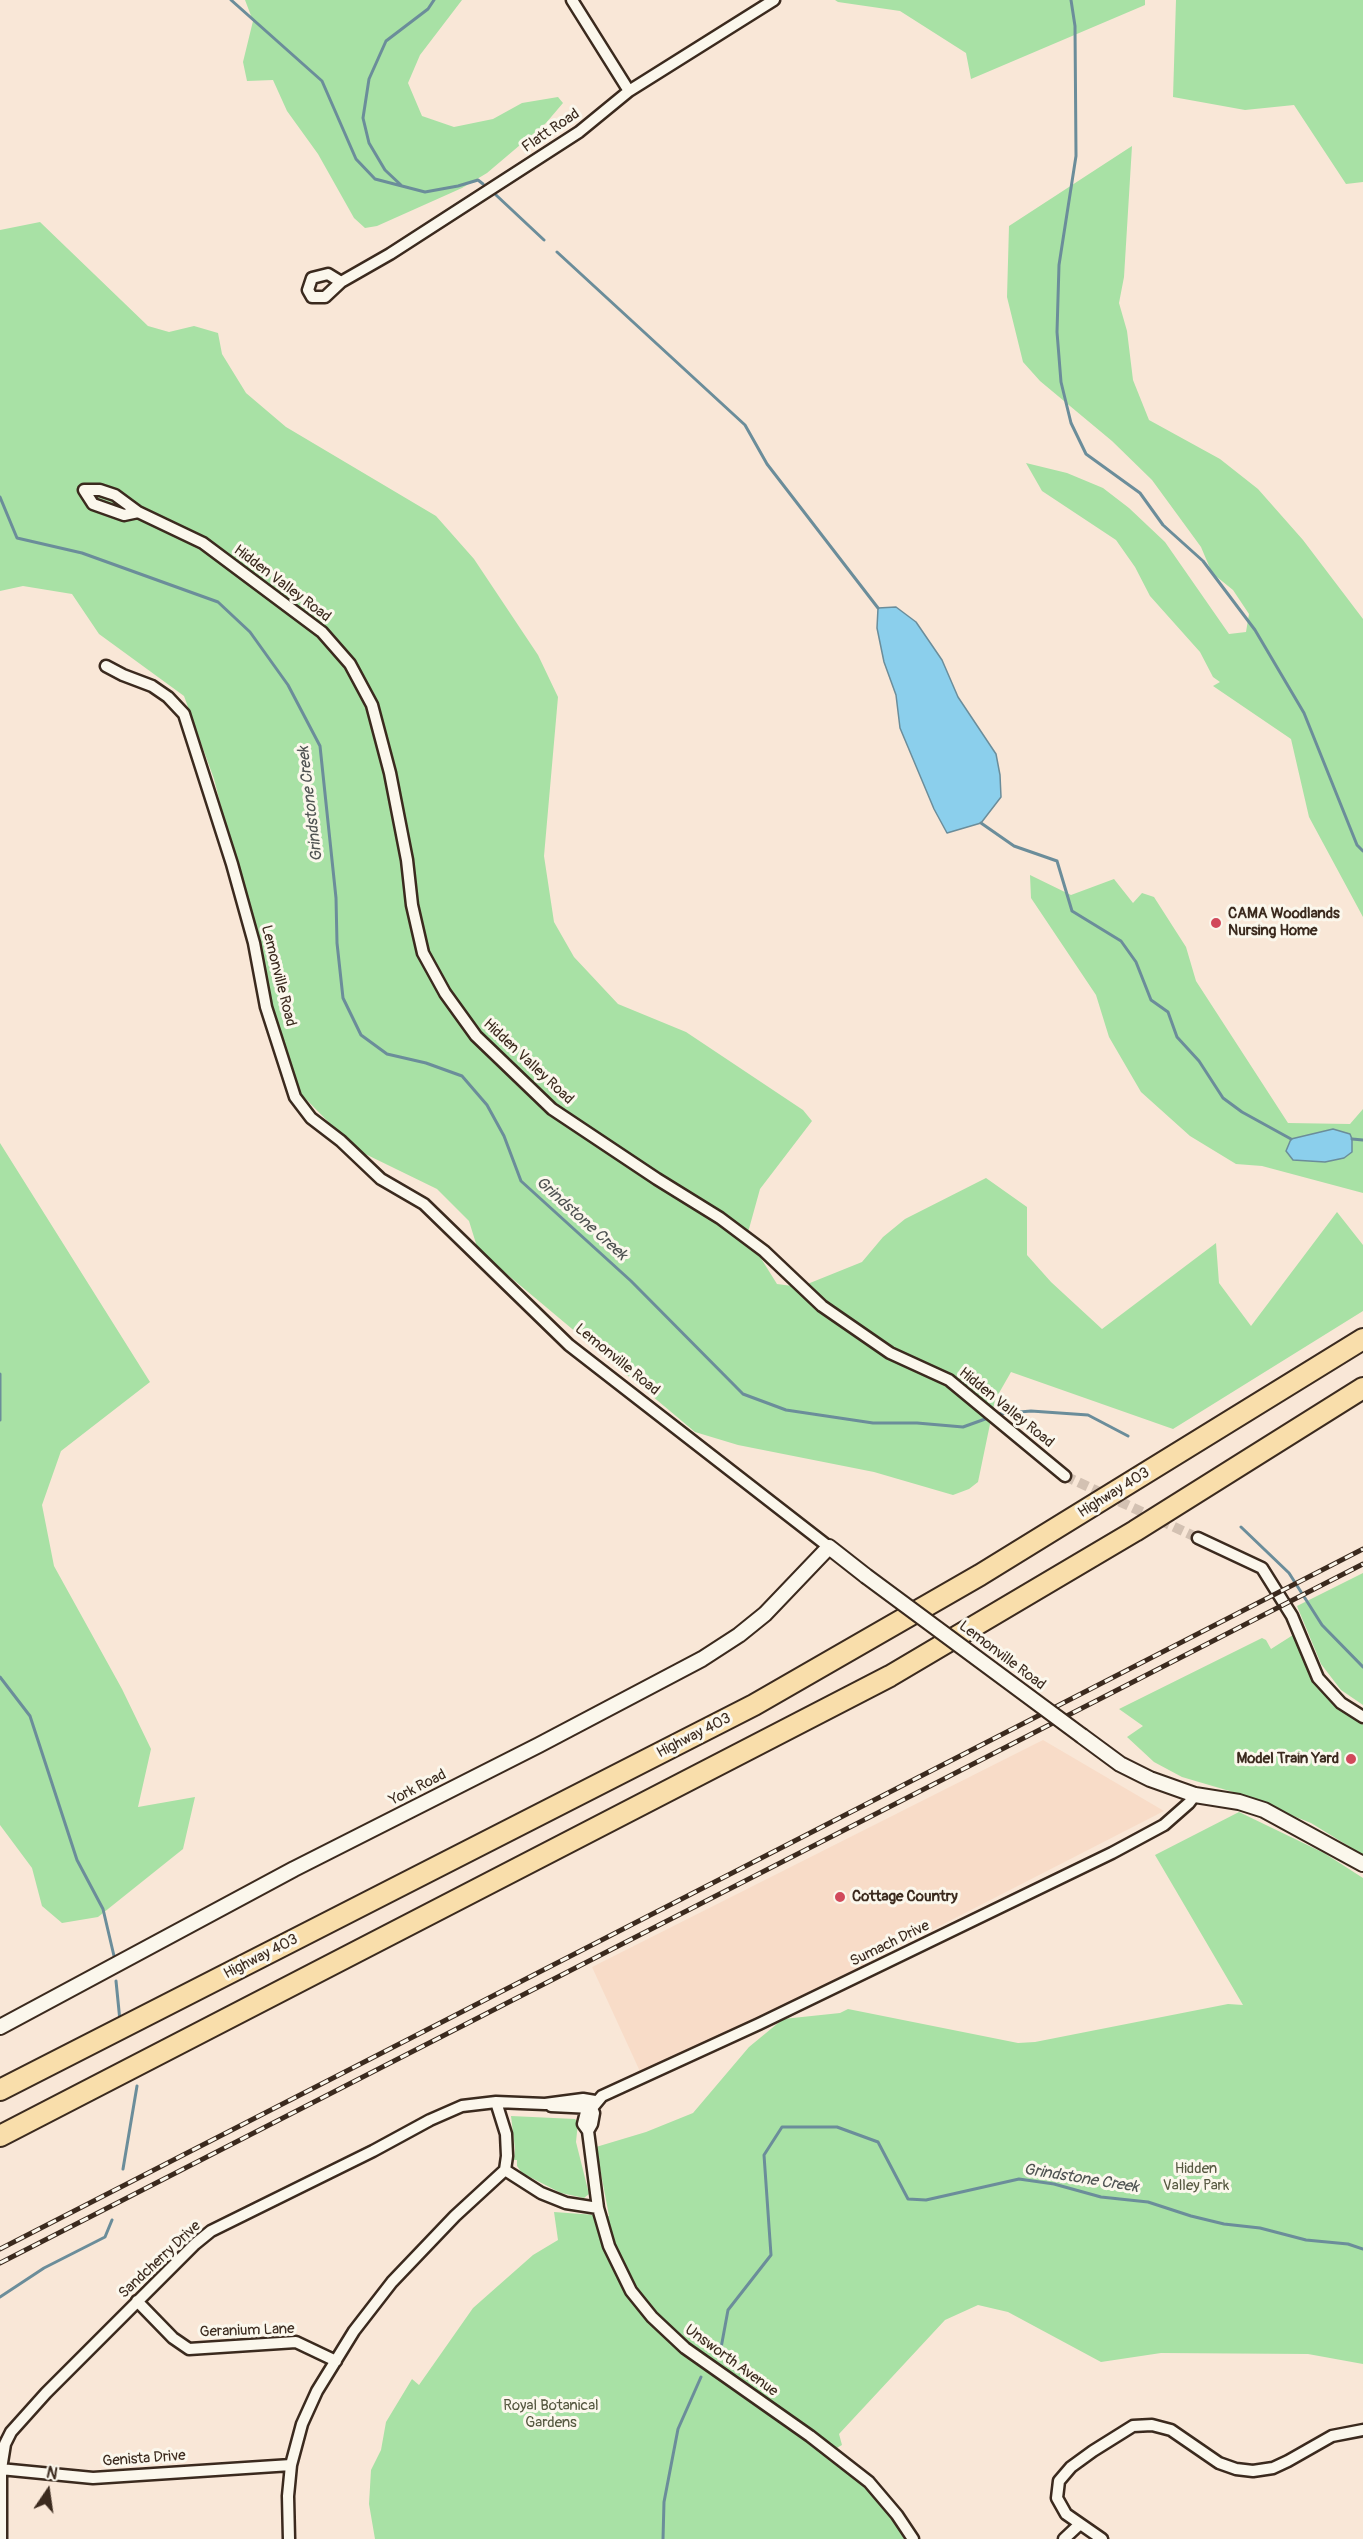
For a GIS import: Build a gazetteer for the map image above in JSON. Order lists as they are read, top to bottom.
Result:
{
  "streets": {
    "highway": ["Highway 403"],
    "street": [
      "Flatt Road",
      "Hidden Valley Road",
      "Lemonville Road",
      "York Road",
      "Sumach Drive",
      "Sandcherry Drive",
      "Geranium Lane",
      "Unsworth Avenue",
      "Genista Drive"
    ]
  },
  "crossings": [
    ["Lemonville Road", "York Road"],
    ["Lemonville Road", "Sumach Drive"],
    ["Sumach Drive", "Sandcherry Drive"],
    ["Sumach Drive", "Unsworth Avenue"],
    ["Sandcherry Drive", "Geranium Lane"],
    ["Sandcherry Drive", "Unsworth Avenue"],
    ["Sandcherry Drive", "Genista Drive"]
  ],
  "water": ["Grindstone Creek"],
  "parks": ["Hidden Valley Park", "Royal Botanical Gardens"],
  "places": ["CAMA Woodlands Nursing Home", "Model Train Yard", "Cottage Country"],
  "north": "top"
}
